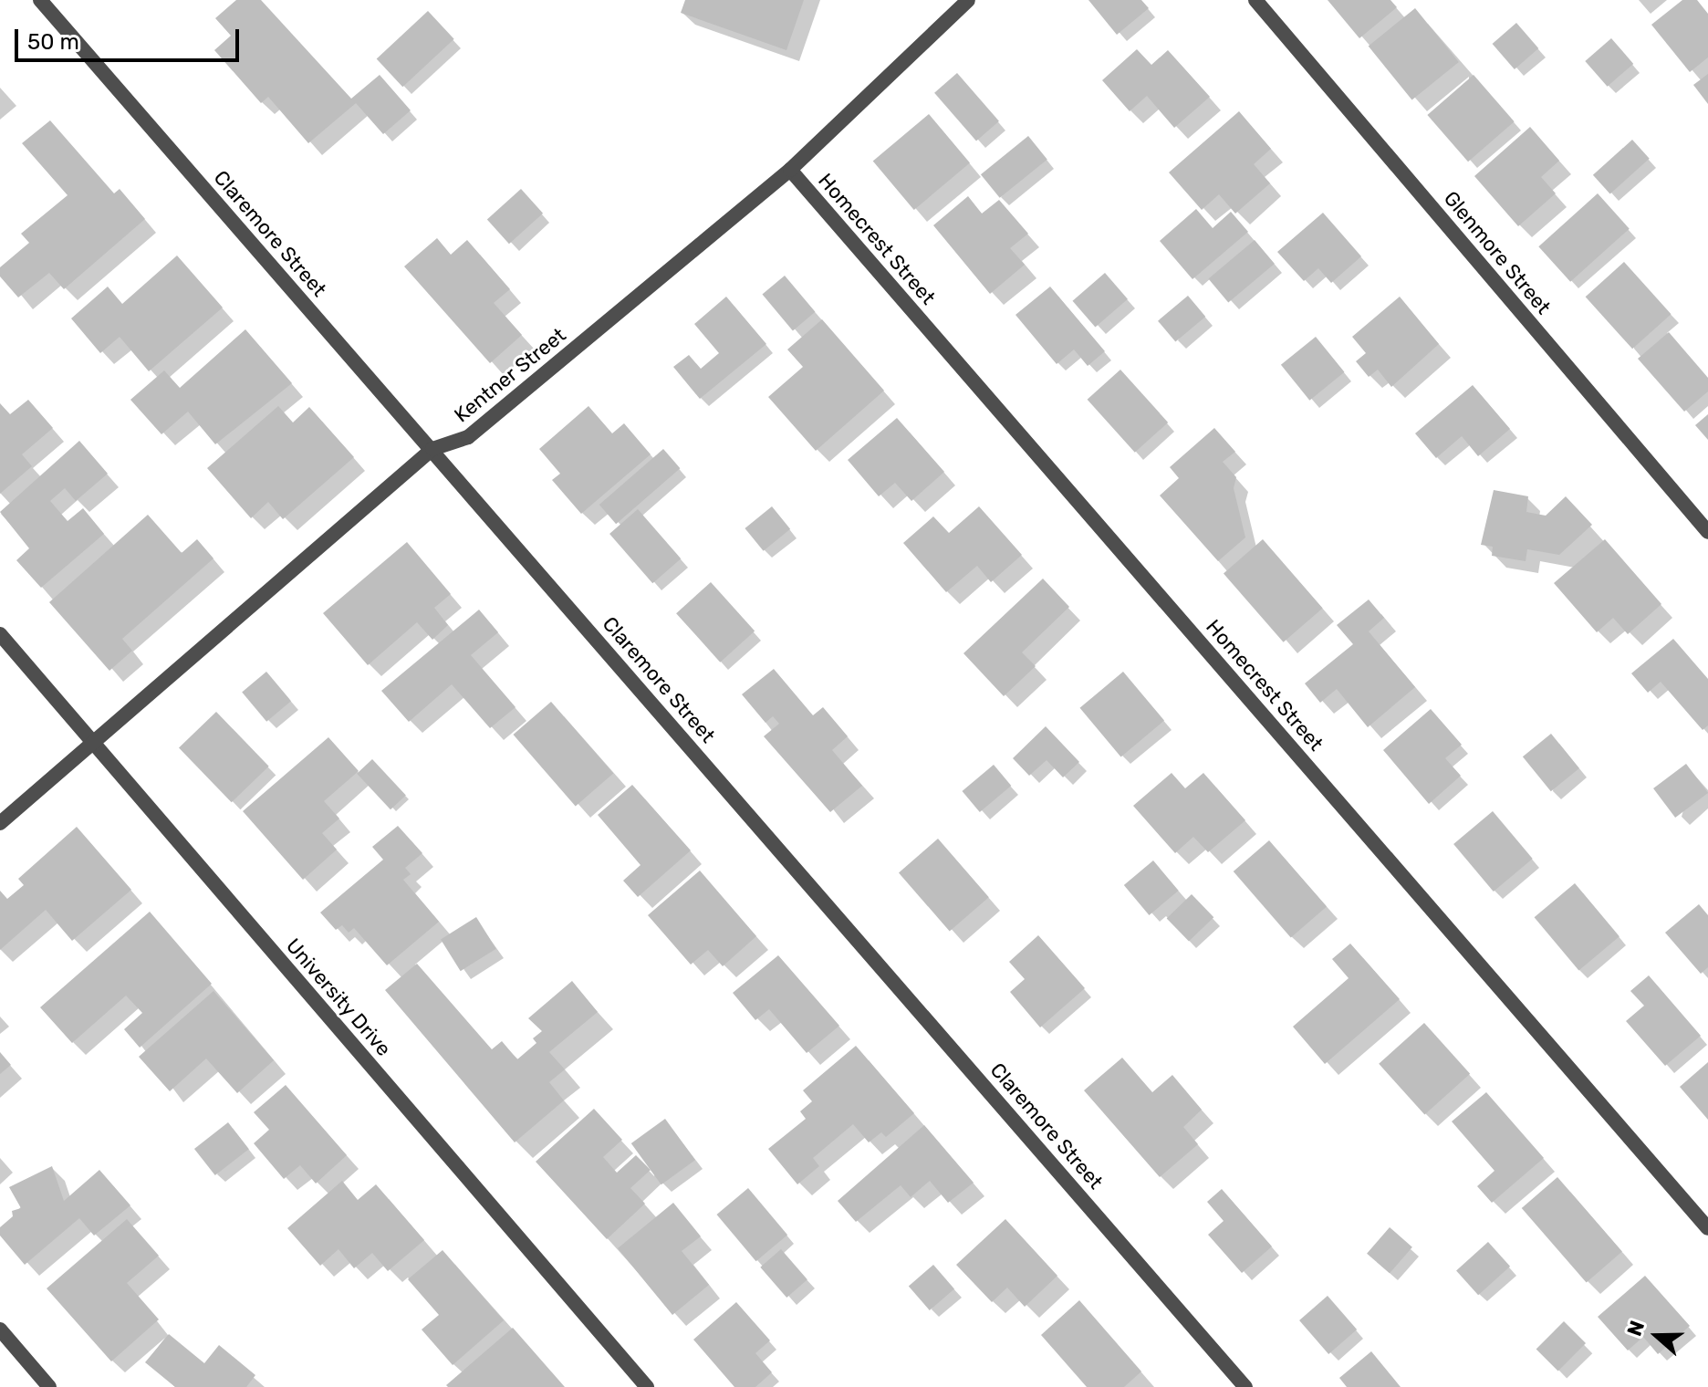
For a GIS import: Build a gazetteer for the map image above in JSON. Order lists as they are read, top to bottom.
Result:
{
  "streets": {
    "street": [
      "Claremore Street",
      "Homecrest Street",
      "Glenmore Street",
      "Kentner Street",
      "University Drive"
    ]
  },
  "crossings": [
    ["Claremore Street", "Kentner Street"],
    ["Homecrest Street", "Kentner Street"],
    ["Kentner Street", "University Drive"]
  ],
  "scale_bar": "50 m",
  "north": "left"
}
